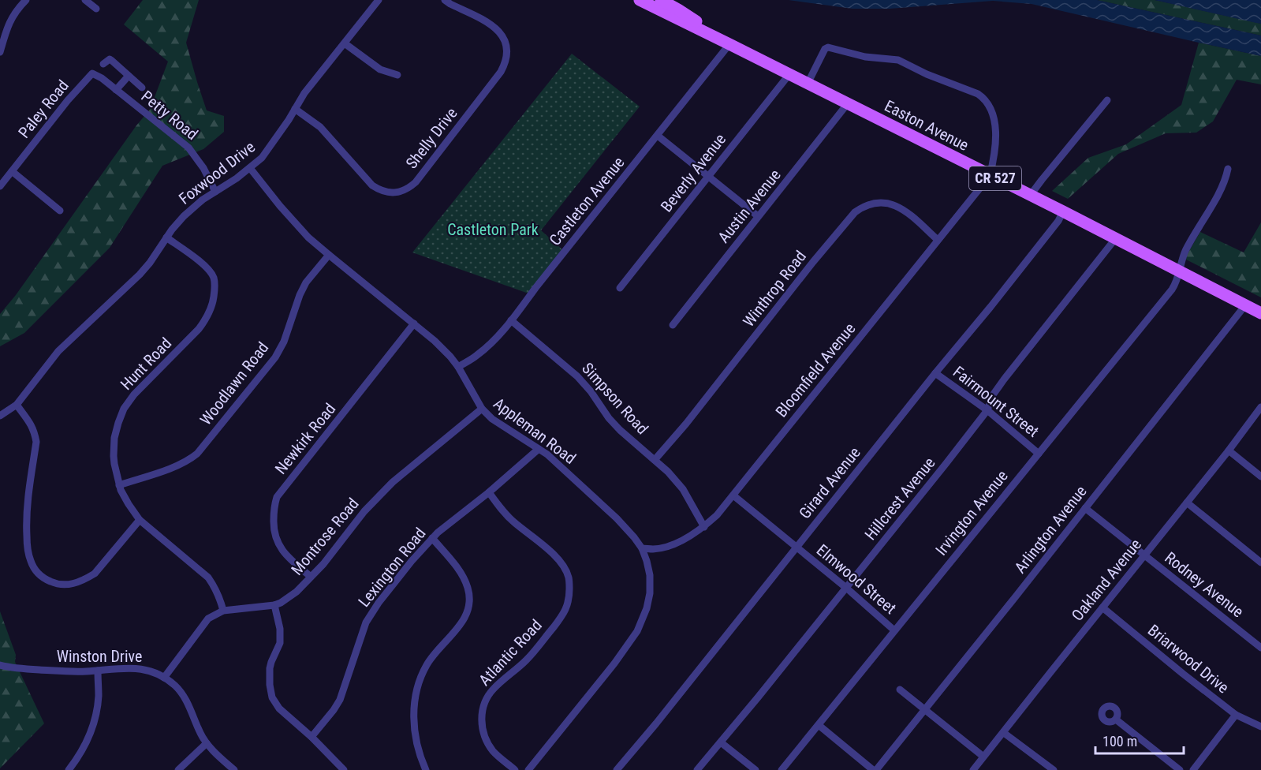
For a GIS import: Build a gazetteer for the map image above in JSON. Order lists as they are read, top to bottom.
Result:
{
  "streets": {
    "main road": ["Easton Avenue", "CR 527"],
    "street": [
      "Paley Road",
      "Petty Road",
      "Shelly Drive",
      "Foxwood Drive",
      "Beverly Avenue",
      "Castleton Avenue",
      "Austin Avenue",
      "Winthrop Road",
      "Hunt Road",
      "Bloomfield Avenue",
      "Woodlawn Road",
      "Simpson Road",
      "Fairmount Street",
      "Appleman Road",
      "Newkirk Road",
      "Girard Avenue",
      "Hillcrest Avenue",
      "Irvington Avenue",
      "Arlington Avenue",
      "Montrose Road",
      "Lexington Road",
      "Elmwood Street",
      "Oakland Avenue",
      "Rodney Avenue",
      "Atlantic Road",
      "Winston Drive",
      "Briarwood Drive"
    ]
  },
  "crossings": [
    ["Paley Road", "Petty Road"],
    ["Petty Road", "Foxwood Drive"],
    ["Easton Avenue", "Beverly Avenue"],
    ["Easton Avenue", "Castleton Avenue"],
    ["Easton Avenue", "Austin Avenue"],
    ["Easton Avenue", "Bloomfield Avenue"],
    ["Easton Avenue", "Girard Avenue"],
    ["Easton Avenue", "Hillcrest Avenue"],
    ["Easton Avenue", "Irvington Avenue"],
    ["Easton Avenue", "Arlington Avenue"],
    ["Shelly Drive", "Foxwood Drive"],
    ["Foxwood Drive", "Hunt Road"],
    ["Foxwood Drive", "Appleman Road"],
    ["Castleton Avenue", "Simpson Road"],
    ["Castleton Avenue", "Appleman Road"],
    ["Winthrop Road", "Bloomfield Avenue"],
    ["Winthrop Road", "Simpson Road"],
    ["Hunt Road", "Woodlawn Road"],
    ["Hunt Road", "Montrose Road"],
    ["Bloomfield Avenue", "Simpson Road"],
    ["Bloomfield Avenue", "Appleman Road"],
    ["Bloomfield Avenue", "Elmwood Street"],
    ["Woodlawn Road", "Appleman Road"],
    ["Fairmount Street", "Girard Avenue"],
    ["Fairmount Street", "Hillcrest Avenue"],
    ["Fairmount Street", "Irvington Avenue"],
    ["Appleman Road", "Newkirk Road"],
    ["Appleman Road", "Montrose Road"],
    ["Appleman Road", "Lexington Road"],
    ["Newkirk Road", "Montrose Road"],
    ["Girard Avenue", "Elmwood Street"],
    ["Hillcrest Avenue", "Elmwood Street"],
    ["Irvington Avenue", "Elmwood Street"],
    ["Arlington Avenue", "Rodney Avenue"],
    ["Montrose Road", "Winston Drive"],
    ["Lexington Road", "Atlantic Road"],
    ["Oakland Avenue", "Rodney Avenue"],
    ["Oakland Avenue", "Briarwood Drive"]
  ],
  "parks": ["Castleton Park"],
  "scale_bar": "100 m"
}
